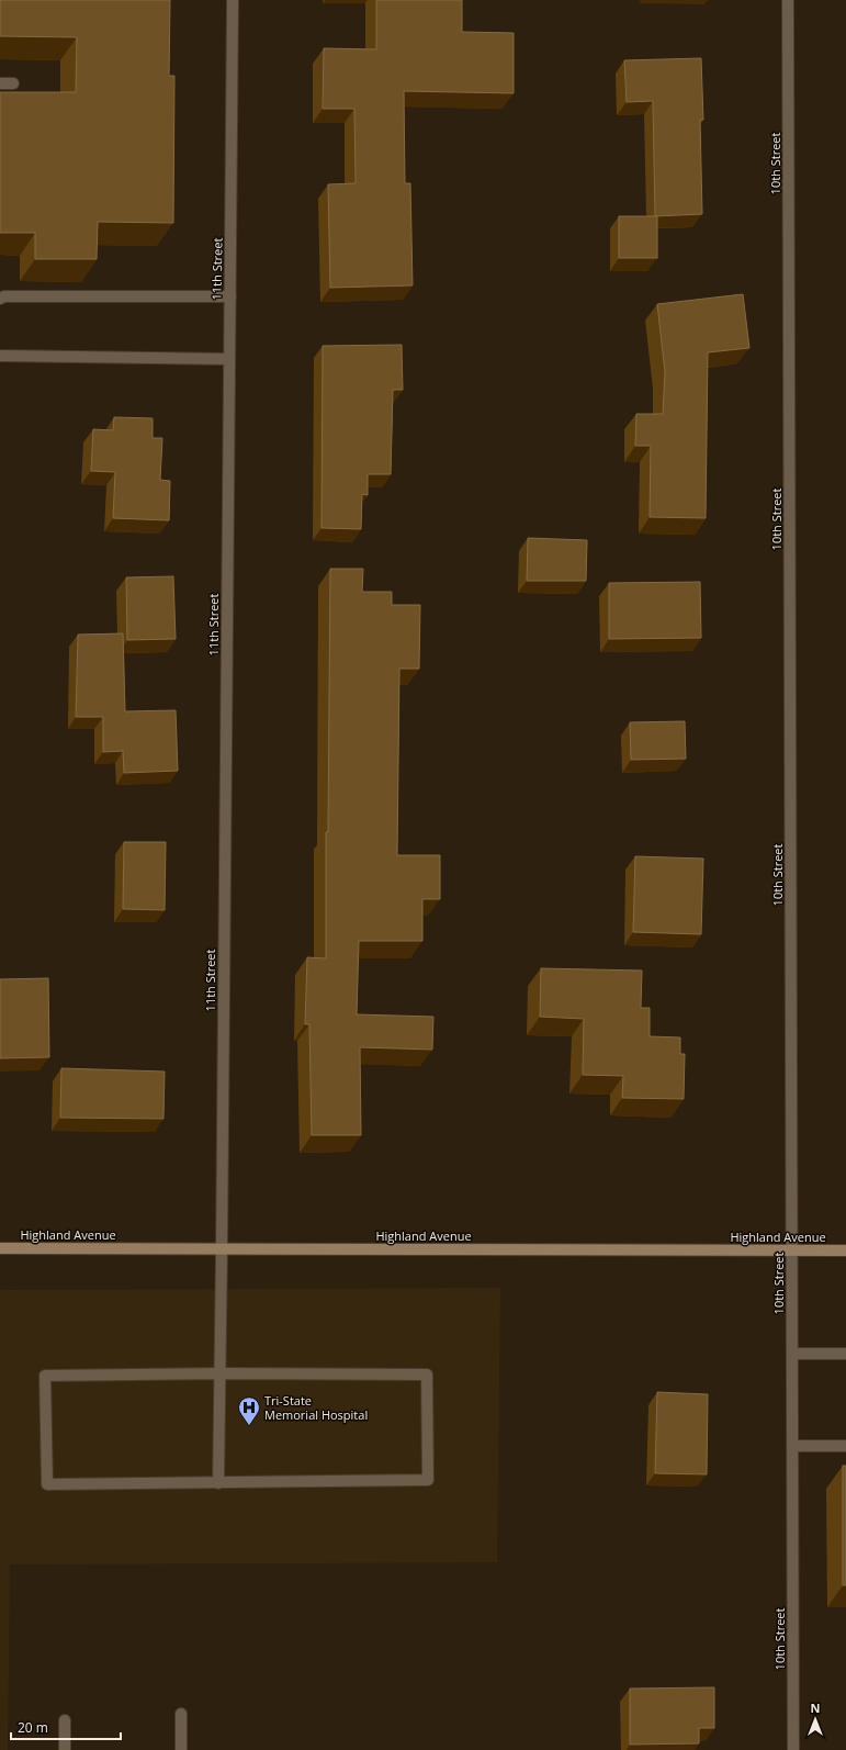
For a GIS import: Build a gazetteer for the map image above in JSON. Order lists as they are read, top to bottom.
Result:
{
  "streets": {
    "main road": ["Highland Avenue"],
    "street": ["10th Street", "11th Street"]
  },
  "crossings": [
    ["10th Street", "Highland Avenue"],
    ["11th Street", "Highland Avenue"]
  ],
  "places": {
    "hospital": ["Tri-State Memorial Hospital"]
  },
  "scale_bar": "20 m",
  "north": "top"
}
